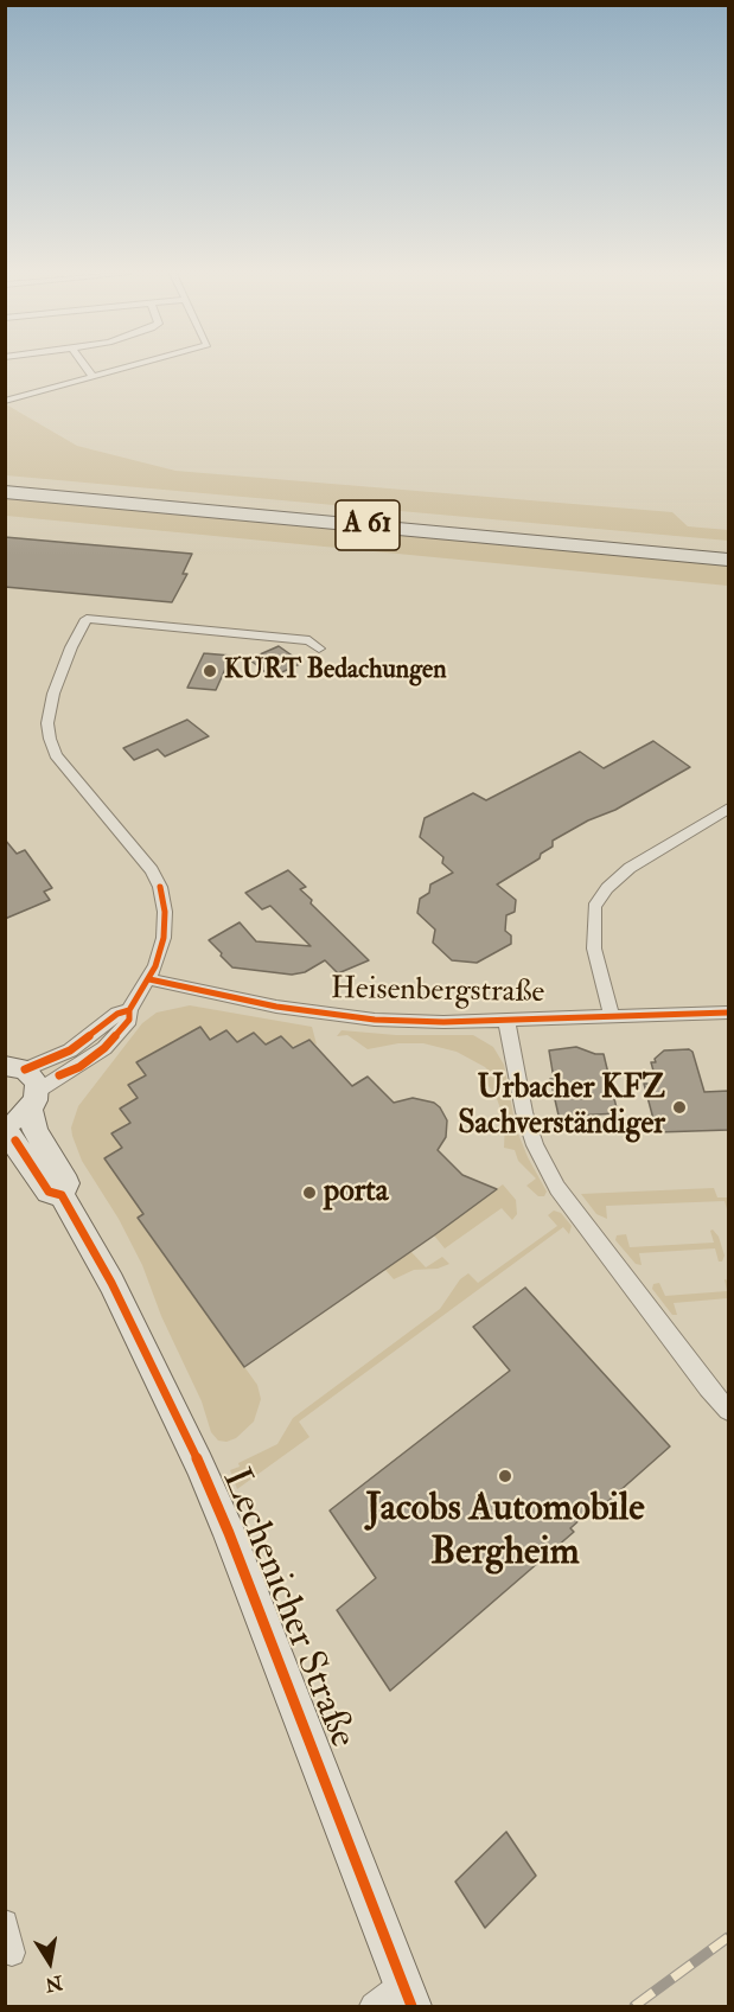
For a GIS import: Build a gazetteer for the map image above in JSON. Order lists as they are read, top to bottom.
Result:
{
  "streets": {
    "highway": ["A 61"],
    "street": ["Heisenbergstraße", "Lechenicher Straße"]
  },
  "places": [
    "KURT Bedachungen",
    "Urbacher KFZ Sachverständiger",
    "porta",
    "Jacobs Automobile Bergheim"
  ],
  "north": "bottom"
}
